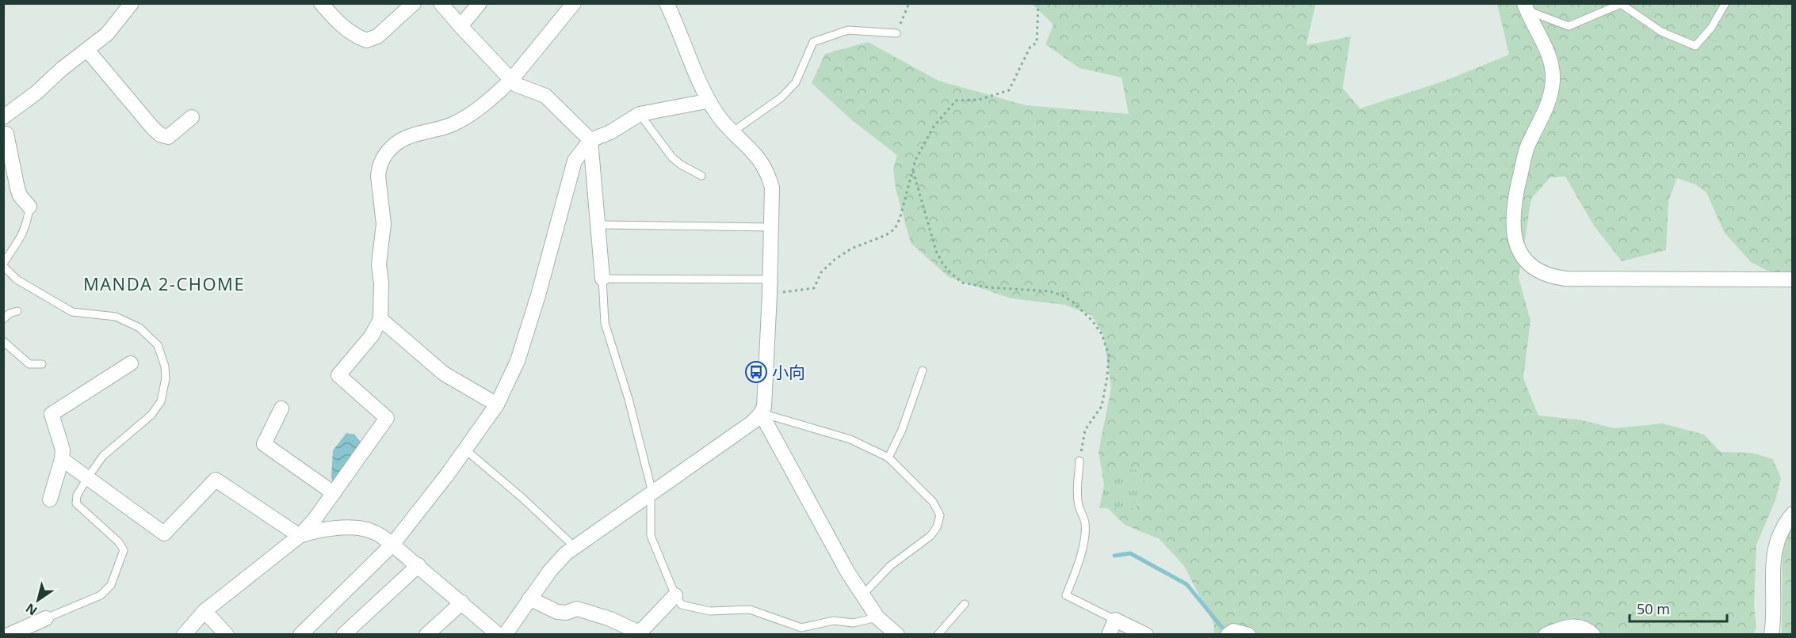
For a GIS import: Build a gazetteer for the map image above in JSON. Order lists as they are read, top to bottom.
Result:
{
  "districts": ["MANDA 2-CHOME"],
  "places": {
    "bus stop": ["小向"]
  },
  "scale_bar": "50 m",
  "north": "bottom left"
}
